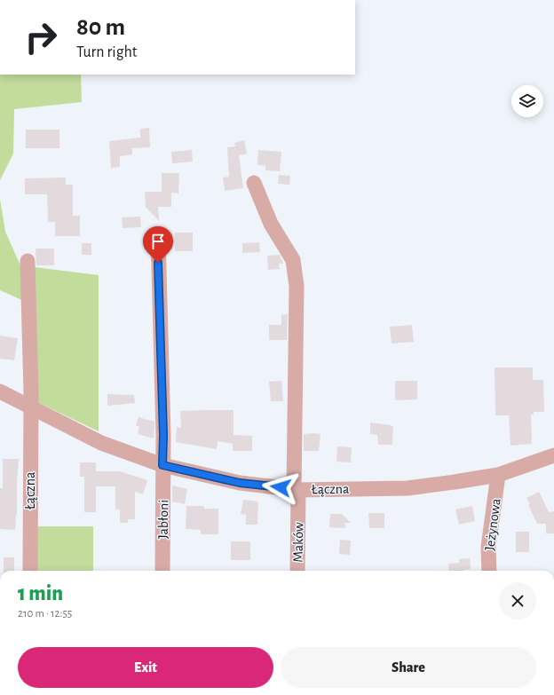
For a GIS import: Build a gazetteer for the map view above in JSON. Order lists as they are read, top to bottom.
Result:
{
  "streets": {
    "street": [
      "Łączna",
      "Jabłoni",
      "Jeżynowa",
      "Maków"
    ]
  },
  "crossings": [
    ["Łączna", "Jabłoni"],
    ["Łączna", "Jeżynowa"],
    ["Łączna", "Maków"]
  ],
  "page": {
    "turn": ["80 m", "Turn right"],
    "heading": ["1 min", "210 m · 12:55"],
    "buttons": ["Exit", "Share"]
  }
}
